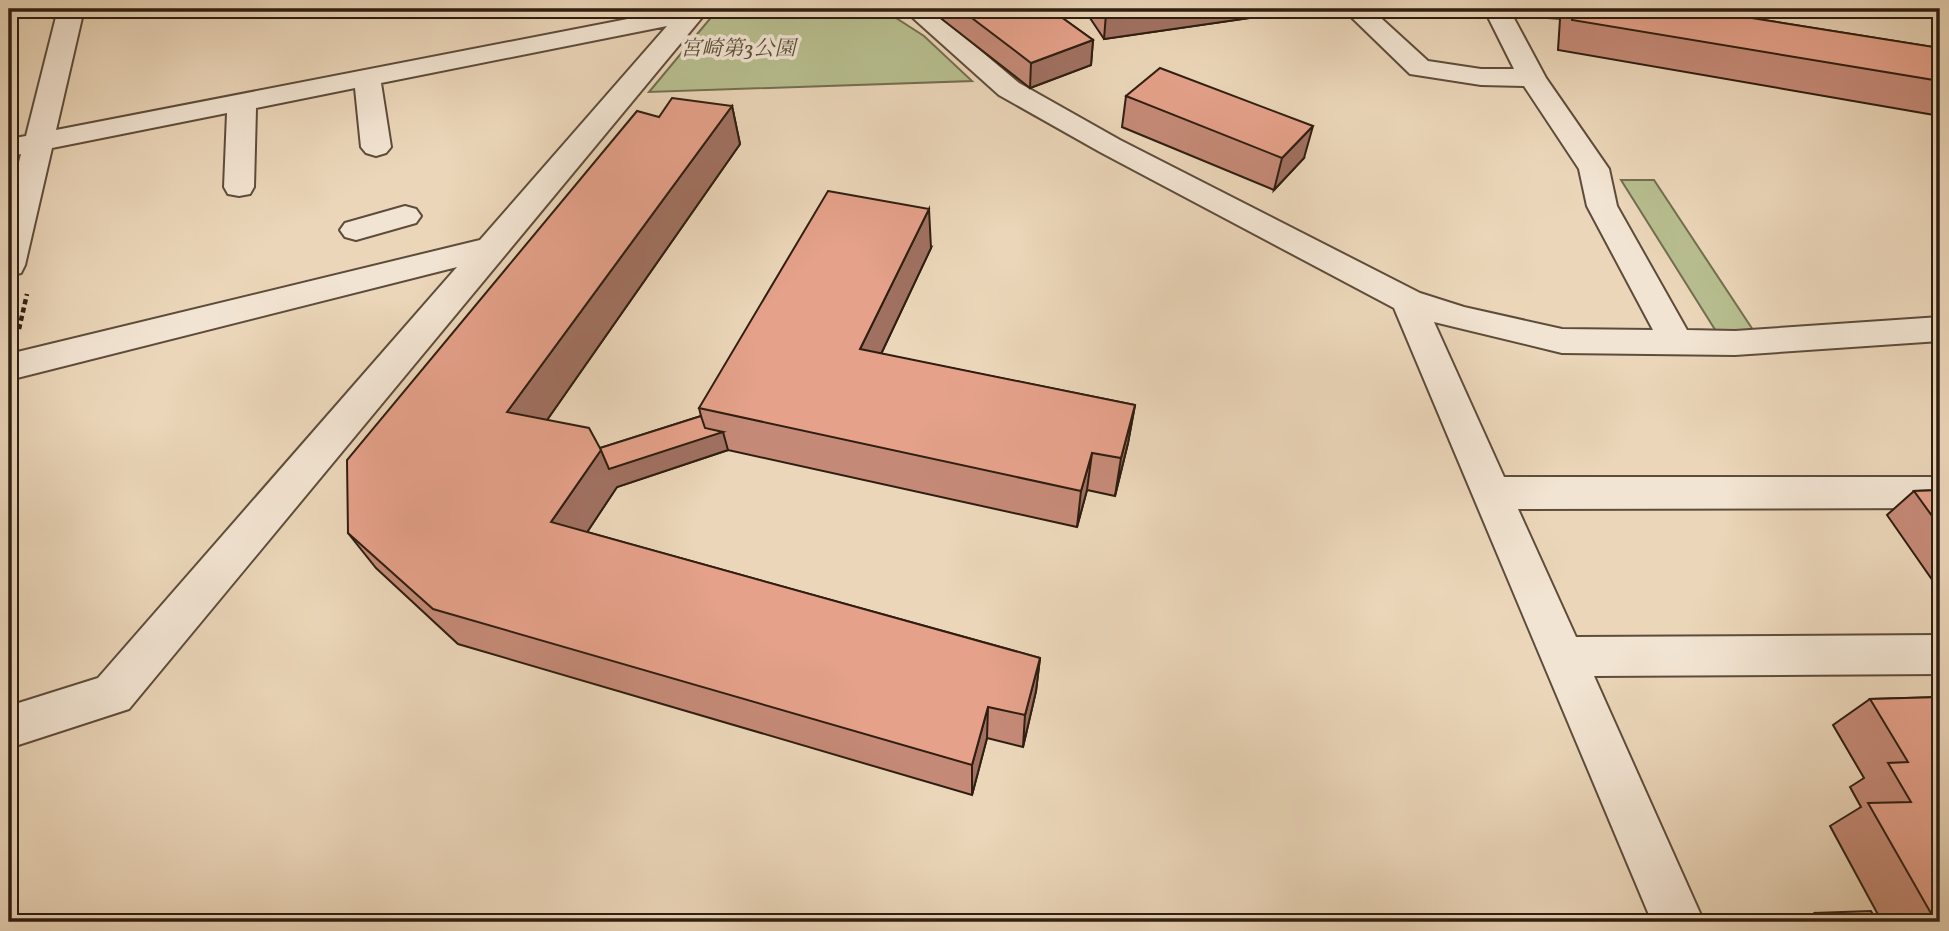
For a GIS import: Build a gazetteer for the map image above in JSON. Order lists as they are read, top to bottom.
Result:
{
  "parks": ["宮崎第3公園"]
}
